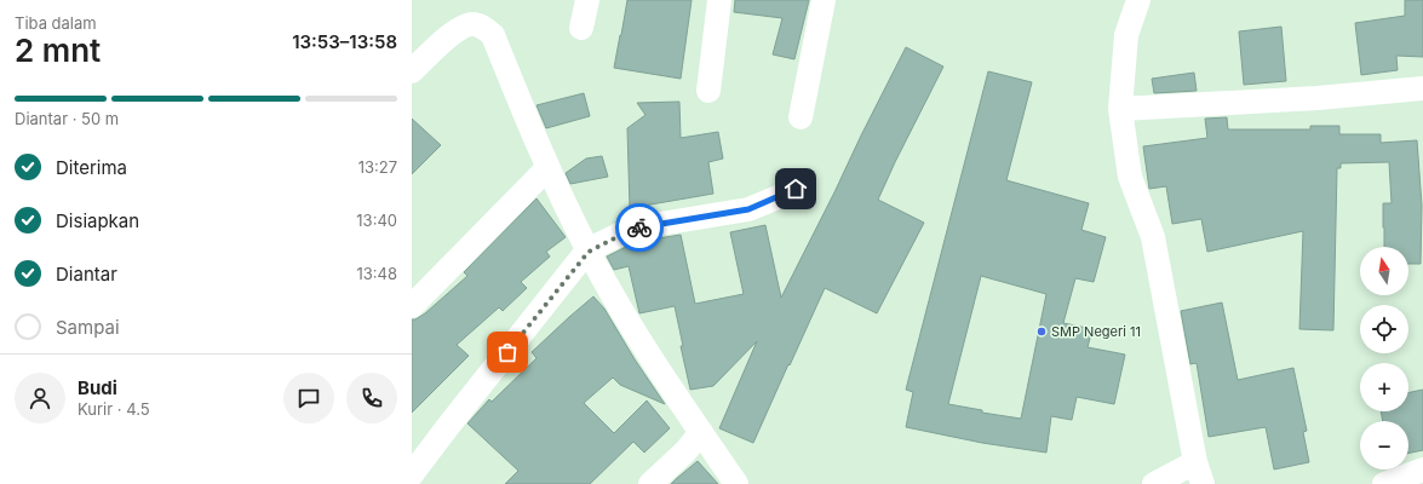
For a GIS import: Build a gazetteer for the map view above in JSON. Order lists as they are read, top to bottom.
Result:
{
  "places": ["SMP Negeri 11"],
  "north": "top",
  "page": {
    "heading": ["2 mnt", "Tiba dalam", "13:53–13:58"],
    "panel": ["Budi", "Kurir · 4.5"],
    "bar": "Diantar · 50 m",
    "list": [
      ["Diterima", "13:27"],
      ["Disiapkan", "13:40"],
      ["Diantar", "13:48"],
      "Sampai"
    ],
    "map_buttons": ["+", "−"]
  }
}
